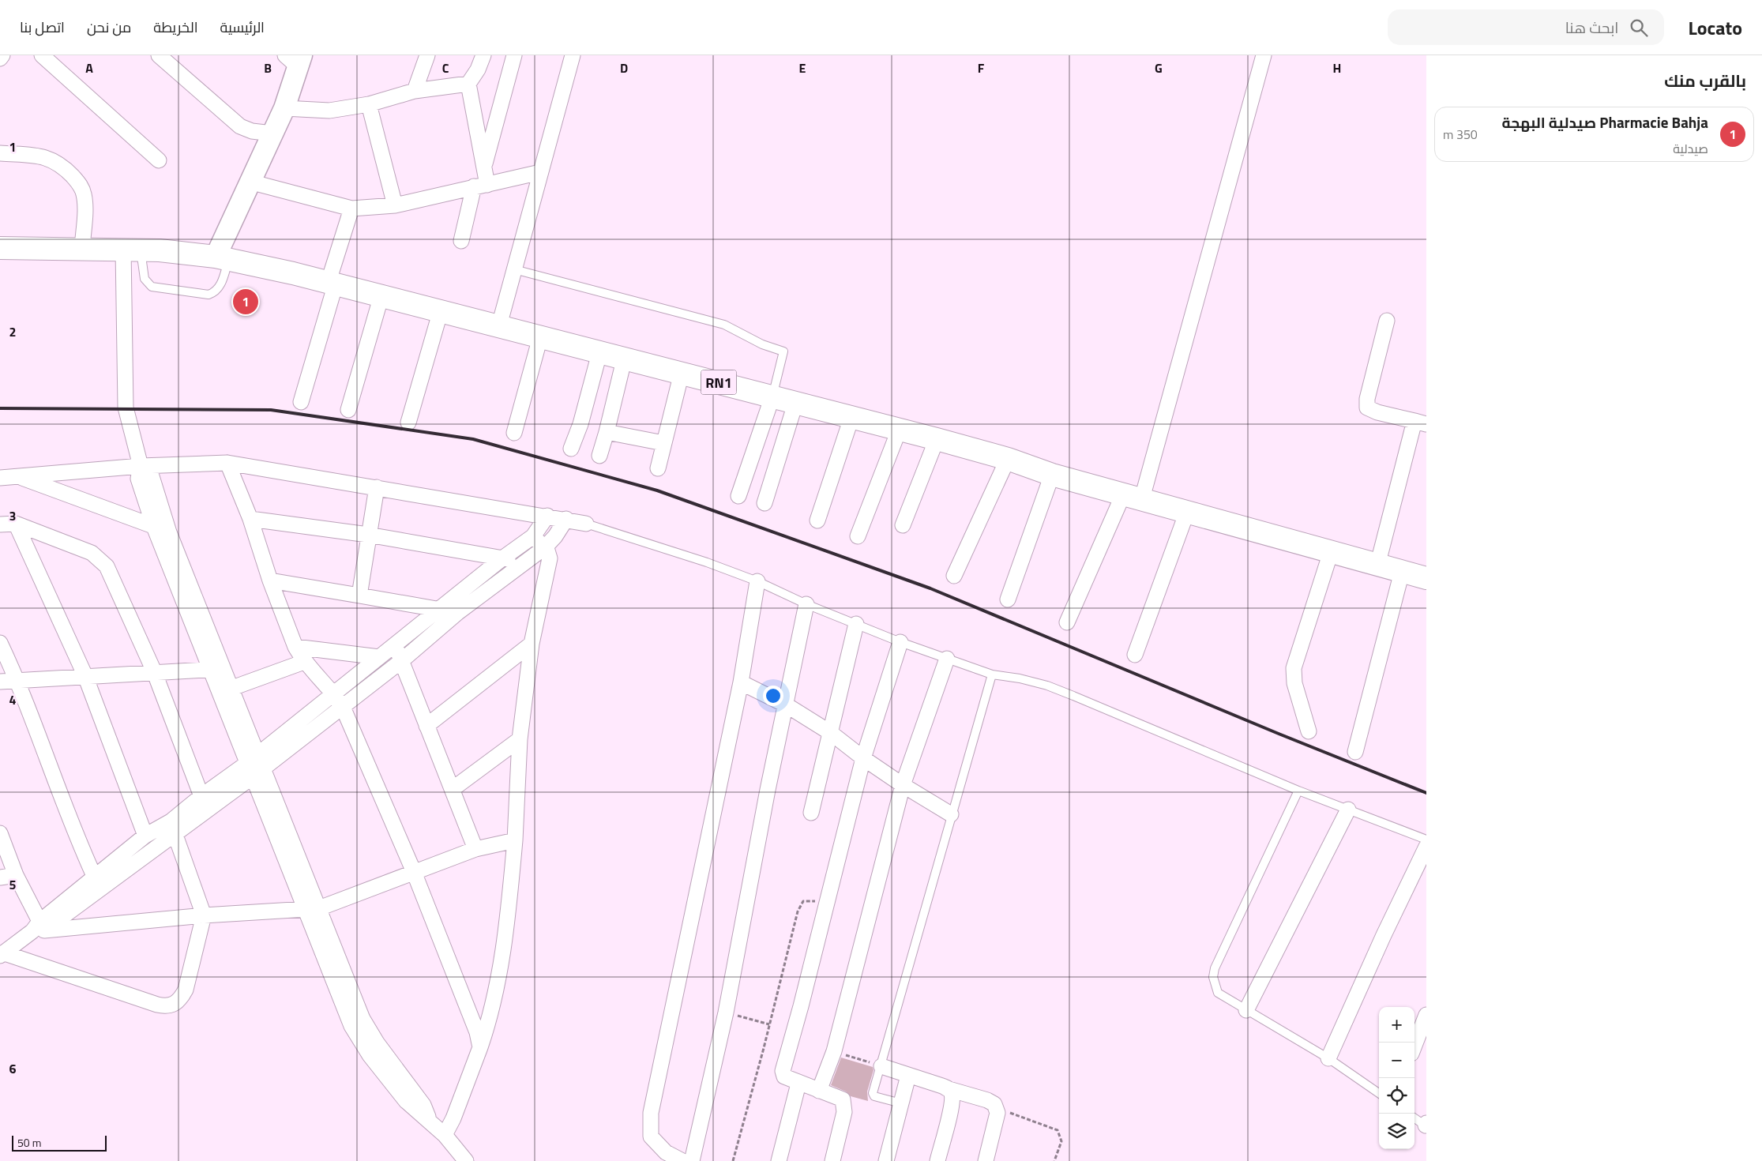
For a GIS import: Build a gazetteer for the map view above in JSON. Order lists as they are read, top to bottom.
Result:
{
  "streets": {
    "main road": ["RN1"]
  },
  "scale_bar": "50 m",
  "page": {
    "header": "Locato",
    "search": "ابحث هنا",
    "nav": [
      "الرئيسية",
      "الخريطة",
      "من نحن",
      "اتصل بنا"
    ],
    "heading": "بالقرب منك",
    "list": [
      {
        "mark": "1",
        "name": "Pharmacie Bahja صيدلية البهجة",
        "note": "صيدلية",
        "value": "350 m"
      }
    ],
    "pins": "1",
    "map_buttons": ["+", "−"],
    "scale": "50 m"
  },
  "grid": {
    "columns": [
      "A",
      "B",
      "C",
      "D",
      "E",
      "F",
      "G",
      "H"
    ],
    "rows": [
      "1",
      "2",
      "3",
      "4",
      "5",
      "6"
    ]
  }
}
